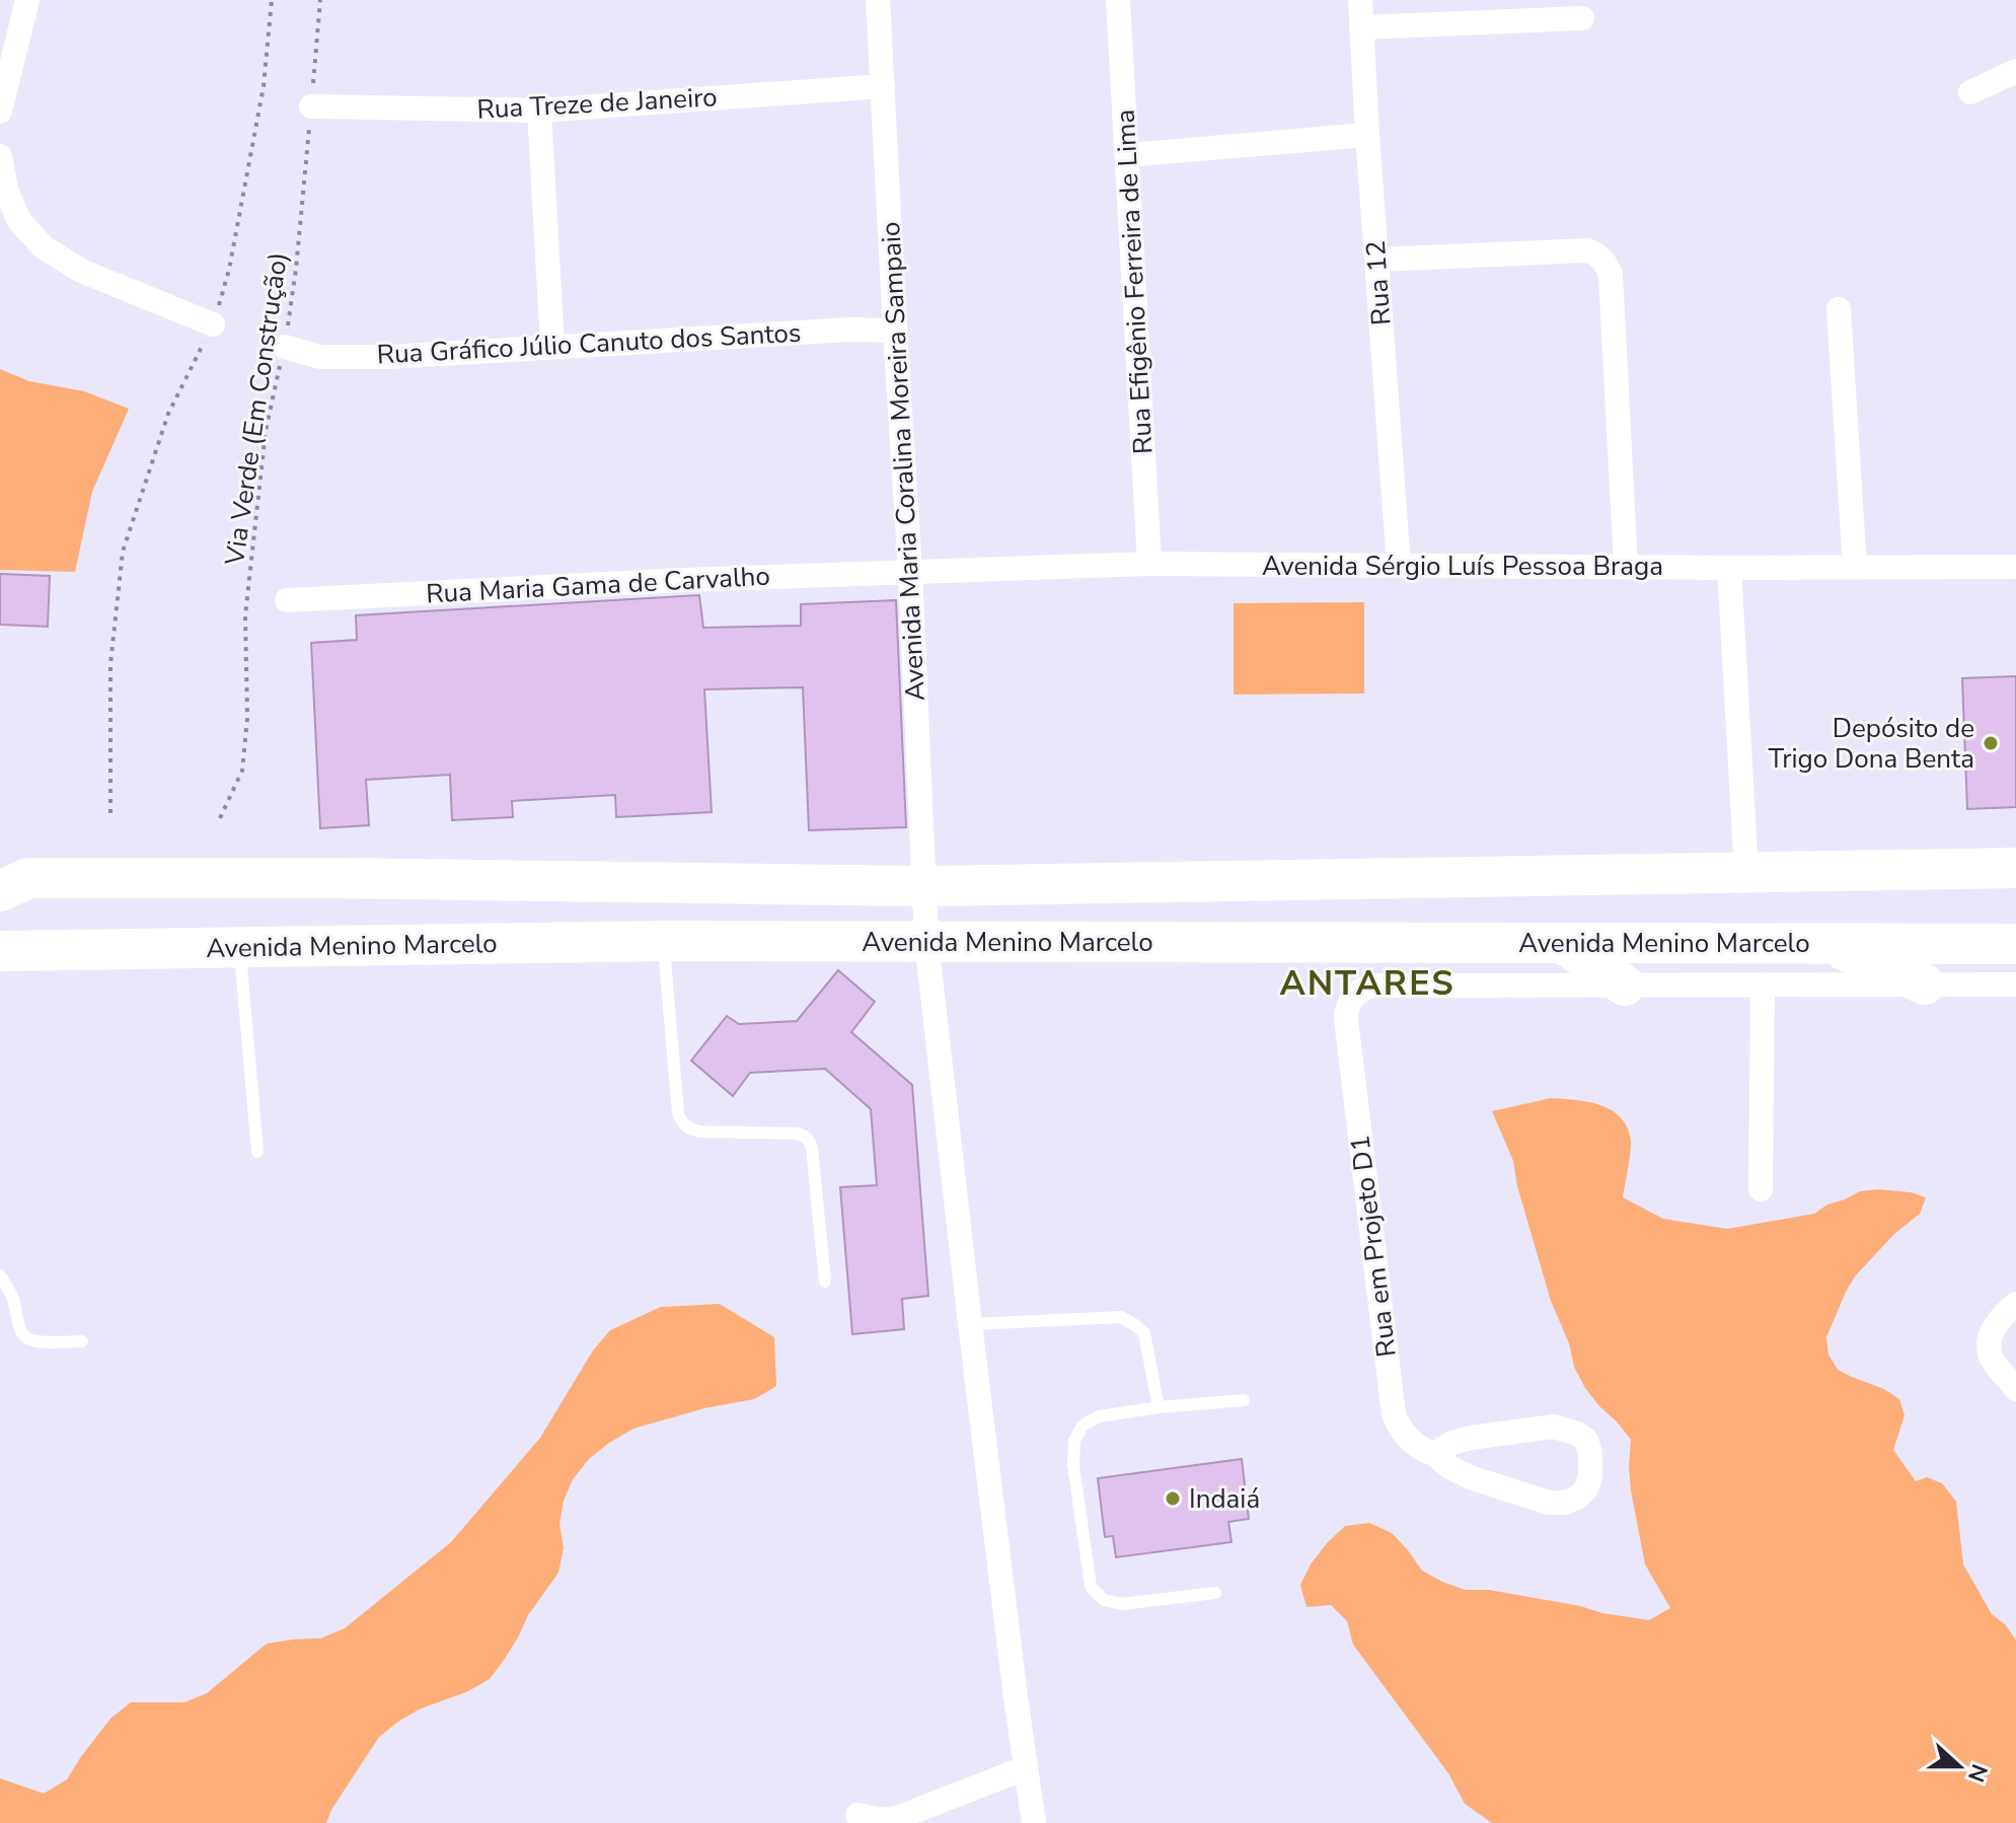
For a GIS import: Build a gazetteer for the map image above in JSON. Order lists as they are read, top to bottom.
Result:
{
  "streets": {
    "main road": ["Avenida Menino Marcelo"],
    "street": [
      "Rua Treze de Janeiro",
      "Rua Efigênio Ferreira de Lima",
      "Rua 12",
      "Rua Gráfico Júlio Canuto dos Santos",
      "Avenida Maria Coralina Moreira Sampaio",
      "Avenida Sérgio Luís Pessoa Braga",
      "Rua Maria Gama de Carvalho",
      "Rua em Projeto D1"
    ],
    "path": ["Via Verde (Em Construção)"]
  },
  "crossings": [
    ["Rua Treze de Janeiro", "Via Verde (Em Construção)"],
    ["Rua Treze de Janeiro", "Avenida Maria Coralina Moreira Sampaio"],
    ["Rua Efigênio Ferreira de Lima", "Avenida Sérgio Luís Pessoa Braga"],
    ["Rua 12", "Avenida Sérgio Luís Pessoa Braga"],
    ["Rua Gráfico Júlio Canuto dos Santos", "Via Verde (Em Construção)"],
    ["Rua Gráfico Júlio Canuto dos Santos", "Avenida Maria Coralina Moreira Sampaio"],
    ["Avenida Maria Coralina Moreira Sampaio", "Avenida Sérgio Luís Pessoa Braga"],
    ["Avenida Maria Coralina Moreira Sampaio", "Rua Maria Gama de Carvalho"],
    ["Avenida Maria Coralina Moreira Sampaio", "Avenida Menino Marcelo"],
    ["Avenida Sérgio Luís Pessoa Braga", "Rua Maria Gama de Carvalho"],
    ["Avenida Menino Marcelo", "Rua em Projeto D1"]
  ],
  "districts": ["ANTARES"],
  "places": ["Depósito de Trigo Dona Benta", "Indaiá"],
  "north": "right"
}
